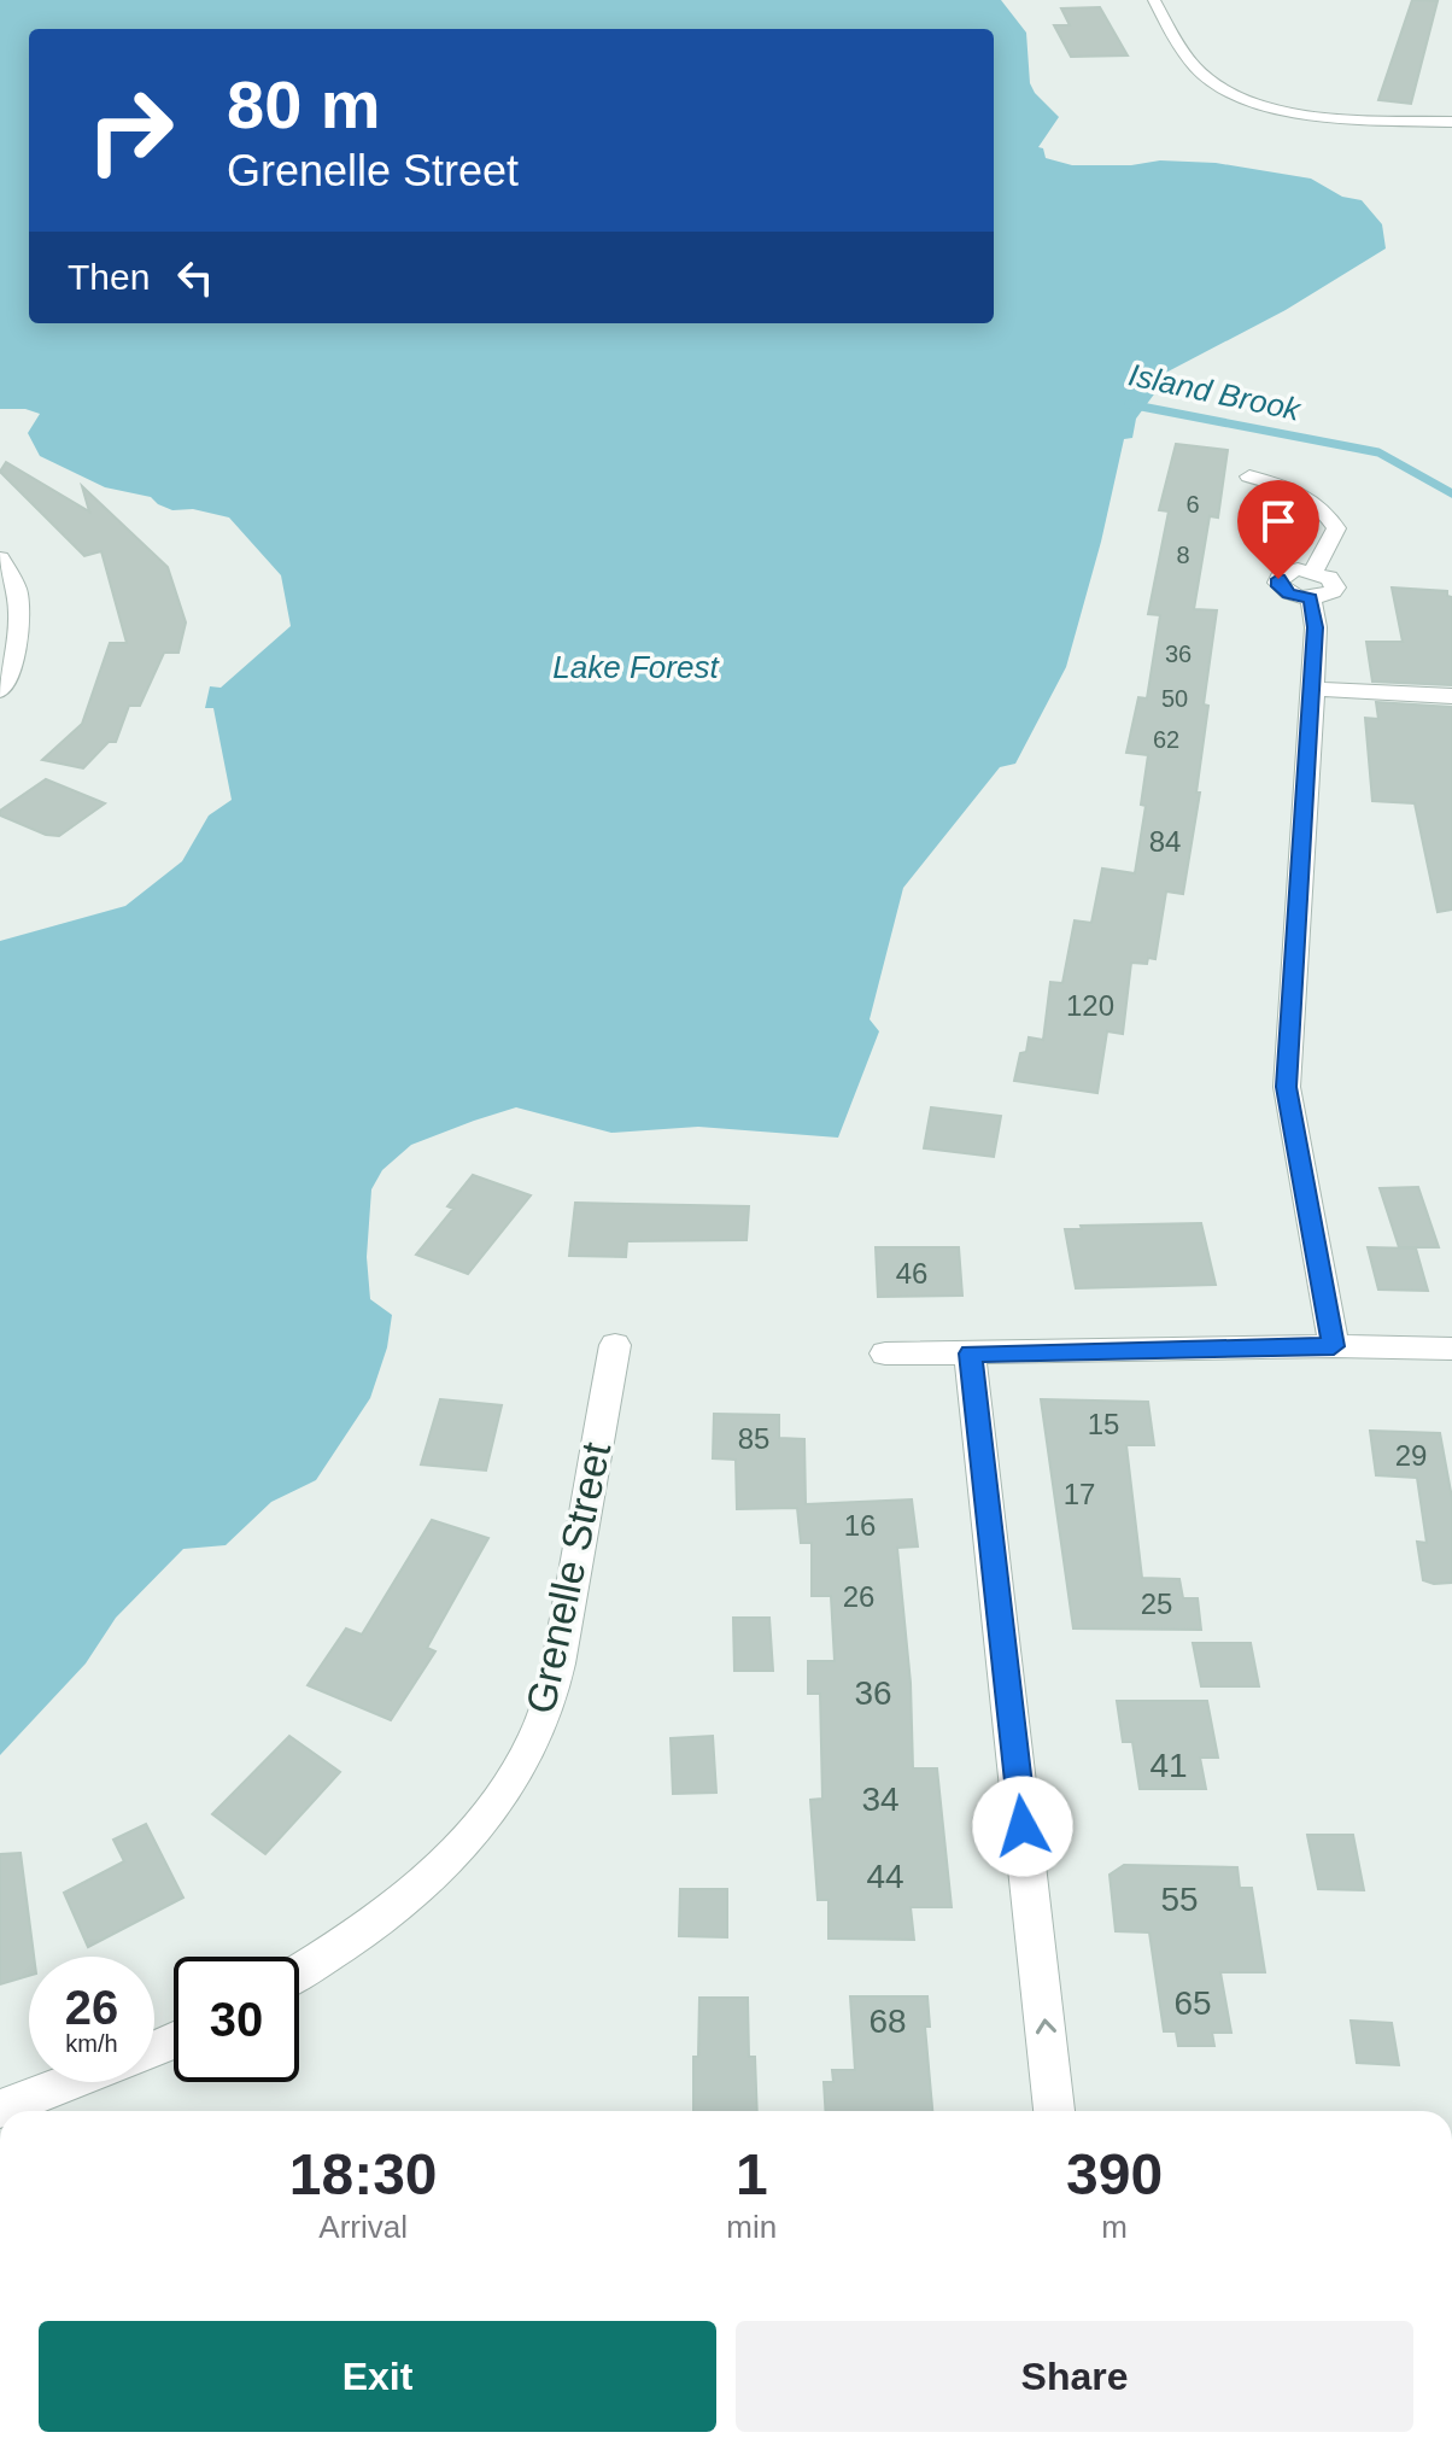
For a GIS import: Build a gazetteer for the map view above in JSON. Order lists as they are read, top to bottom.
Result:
{
  "streets": {
    "street": ["Grenelle Street"]
  },
  "water": ["Island Brook", "Lake Forest"],
  "house_numbers": [
    "6",
    "8",
    "36",
    "50",
    "62",
    "84",
    "120",
    "46",
    "15",
    "85",
    "29",
    "17",
    "16",
    "26",
    "25",
    "36",
    "41",
    "34",
    "44",
    "55",
    "65",
    "68"
  ],
  "page": {
    "turn": ["80 m", "Grenelle Street"],
    "then": "Then",
    "speed": "26 km/h",
    "limit": "30",
    "eta": [
      "18:30",
      "Arrival",
      "1",
      "min",
      "390",
      "m"
    ],
    "buttons": ["Exit", "Share"]
  }
}
